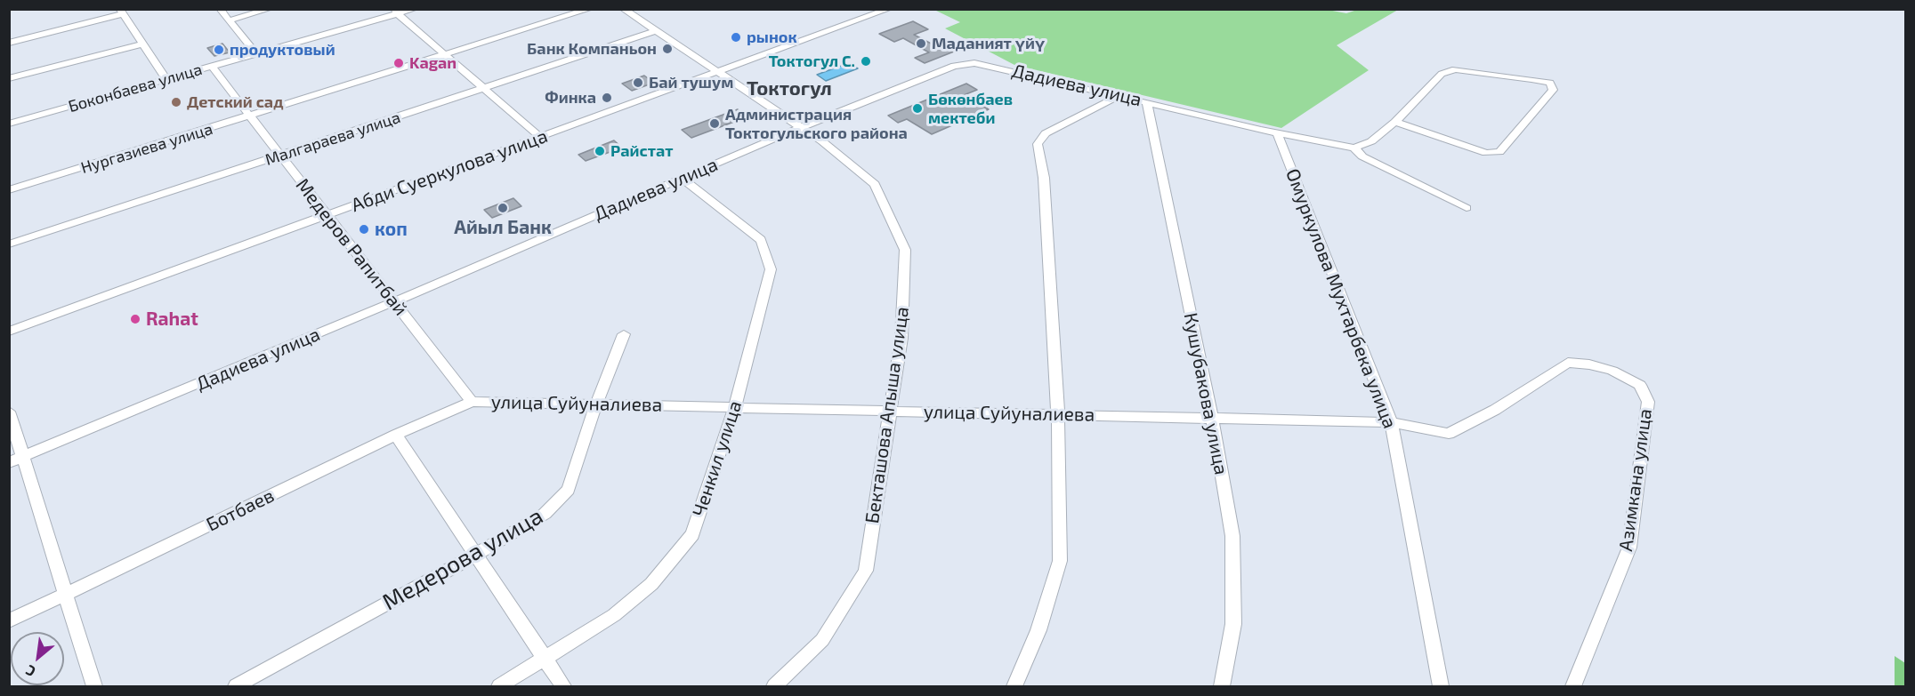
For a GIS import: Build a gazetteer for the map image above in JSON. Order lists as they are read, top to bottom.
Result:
{
  "streets": {
    "street": [
      "Дадиева улица",
      "Боконбаева улица",
      "Малгараева улица",
      "Нургазиева улица",
      "Абди Суеркулова улица",
      "Медеров Рапитбай",
      "Омуркулова Мухтарбека улица",
      "Кушубакова улица",
      "улица Суйуналиева",
      "Бекташова Апыша улица",
      "Ченкил улица",
      "Азимкана улица",
      "Ботбаев",
      "Медерова улица"
    ]
  },
  "crossings": [
    ["Дадиева улица", "Медеров Рапитбай"],
    ["Дадиева улица", "Омуркулова Мухтарбека улица"],
    ["Дадиева улица", "Кушубакова улица"],
    ["Дадиева улица", "Бекташова Апыша улица"],
    ["Дадиева улица", "Ченкил улица"],
    ["Боконбаева улица", "Медеров Рапитбай"],
    ["Малгараева улица", "Медеров Рапитбай"],
    ["Малгараева улица", "Бекташова Апыша улица"],
    ["Нургазиева улица", "Медеров Рапитбай"],
    ["Абди Суеркулова улица", "Медеров Рапитбай"],
    ["Абди Суеркулова улица", "Бекташова Апыша улица"],
    ["Медеров Рапитбай", "улица Суйуналиева"],
    ["Медеров Рапитбай", "Ботбаев"],
    ["Омуркулова Мухтарбека улица", "улица Суйуналиева"],
    ["Кушубакова улица", "улица Суйуналиева"],
    ["улица Суйуналиева", "Бекташова Апыша улица"],
    ["улица Суйуналиева", "Ченкил улица"],
    ["улица Суйуналиева", "Азимкана улица"],
    ["улица Суйуналиева", "Ботбаев"],
    ["улица Суйуналиева", "Медерова улица"]
  ],
  "districts": ["Токтогул"],
  "places": [
    "рынок",
    "Маданият үйү",
    "Банк Компаньон",
    "продуктовый",
    "Токтогул С.",
    "Kagan",
    "Бай тушум",
    "Финка",
    "Детский сад",
    "Бөкөнбаев мектеби",
    "Администрация Токтогульского района",
    "Райстат",
    "Айыл Банк",
    "коп",
    "Rahat"
  ],
  "north": "bottom left"
}
